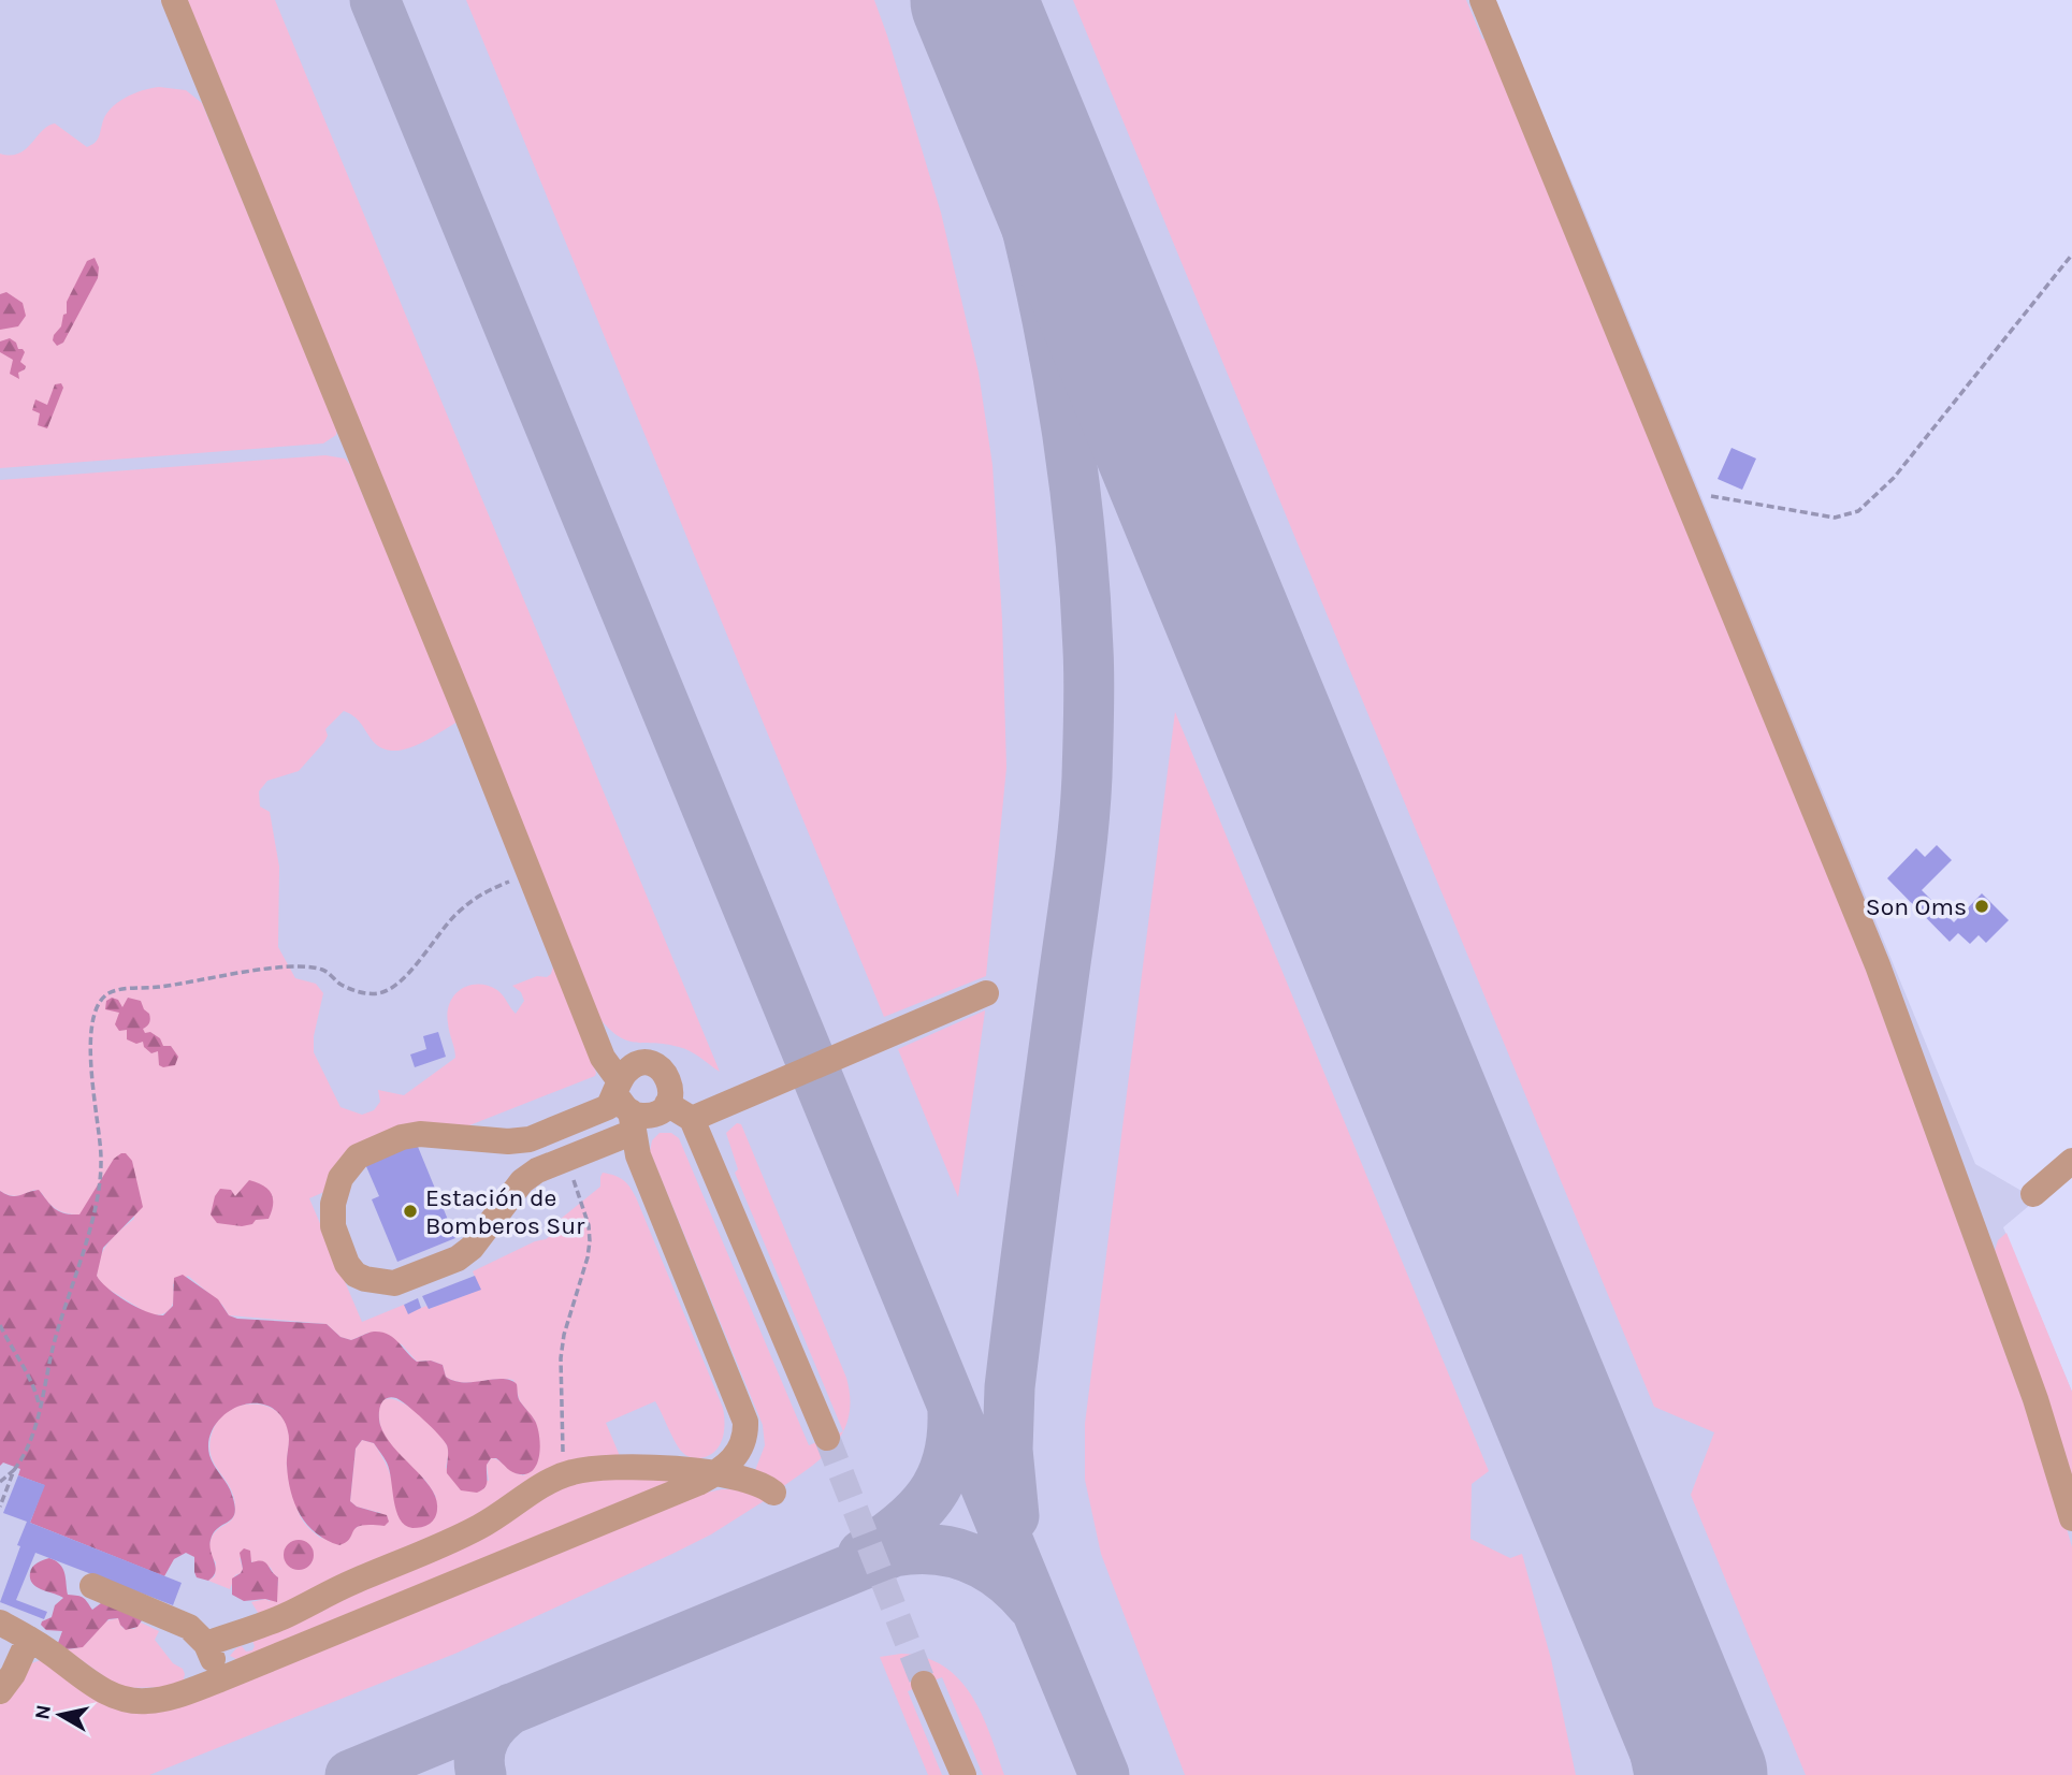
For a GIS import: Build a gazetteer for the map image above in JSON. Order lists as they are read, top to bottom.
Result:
{
  "places": ["Son Oms", "Estación de Bomberos Sur"],
  "north": "left"
}
